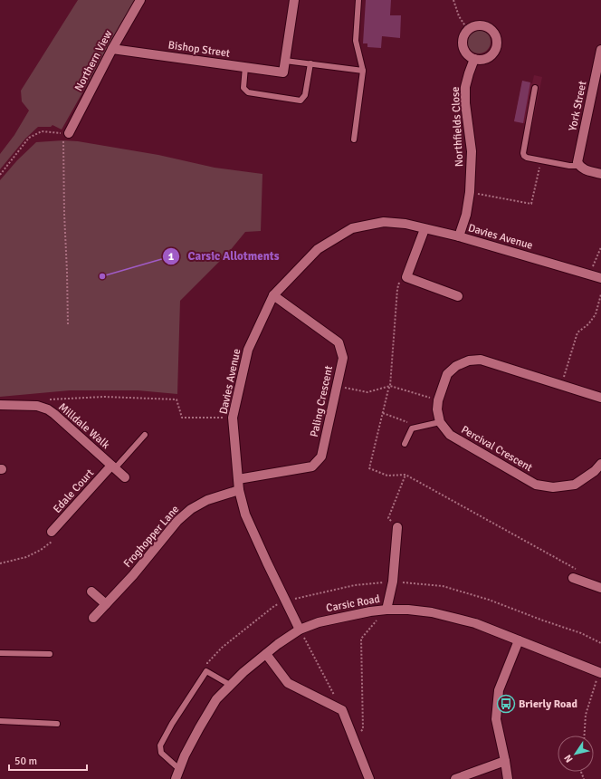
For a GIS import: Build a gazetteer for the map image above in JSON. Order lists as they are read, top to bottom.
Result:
{
  "streets": {
    "street": [
      "Bishop Street",
      "Northern View",
      "York Street",
      "Northfields Close",
      "Davies Avenue",
      "Paling Crescent",
      "Milldale Walk",
      "Percival Crescent",
      "Edale Court",
      "Froghopper Lane",
      "Carsic Road"
    ]
  },
  "crossings": [
    ["Bishop Street", "Northern View"],
    ["Northfields Close", "Davies Avenue"],
    ["Davies Avenue", "Paling Crescent"],
    ["Davies Avenue", "Froghopper Lane"],
    ["Davies Avenue", "Carsic Road"],
    ["Milldale Walk", "Edale Court"]
  ],
  "places": {
    "other": ["Carsic Allotments"],
    "bus stop": ["Brierly Road"]
  },
  "scale_bar": "50 m",
  "north": "bottom left"
}
